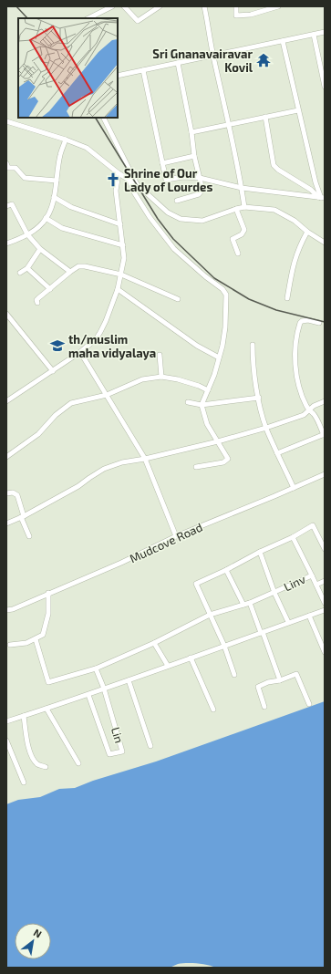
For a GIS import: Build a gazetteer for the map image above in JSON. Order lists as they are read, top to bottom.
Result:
{
  "streets": {
    "street": ["Mudcove Road", "Linv", "Lin"]
  },
  "places": {
    "temple": ["Sri Gnanavairavar Kovil"],
    "church": ["Shrine of Our Lady of Lourdes"],
    "school or university": ["th/muslim maha vidyalaya"]
  },
  "north": "top right"
}
